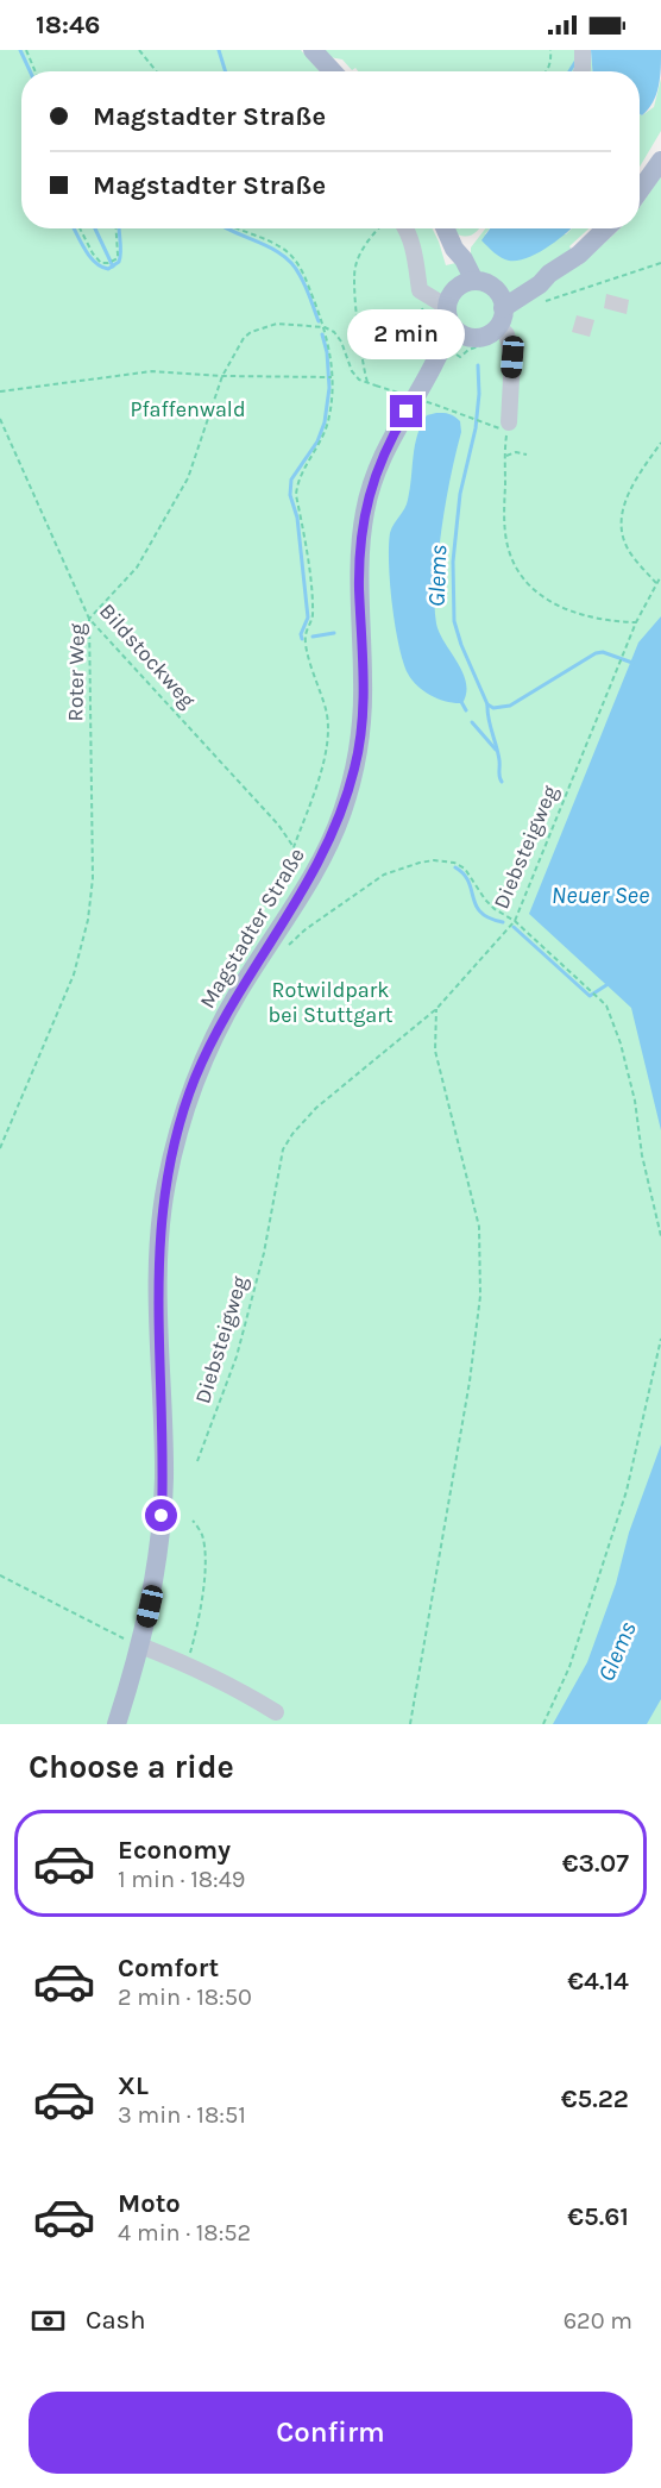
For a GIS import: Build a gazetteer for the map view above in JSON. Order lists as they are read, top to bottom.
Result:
{
  "streets": {
    "main road": ["Magstadter Straße"],
    "path": ["Bildstockweg", "Roter Weg", "Diebsteigweg"]
  },
  "crossings": [
    ["Bildstockweg", "Roter Weg"]
  ],
  "water": ["Glems", "Neuer See"],
  "parks": ["Pfaffenwald", "Rotwildpark bei Stuttgart"],
  "page": {
    "status": "18:46",
    "banner": ["Magstadter Straße", "Magstadter Straße"],
    "bubble": "2 min",
    "heading": "Choose a ride",
    "list": [
      {
        "name": "Economy",
        "note": "1 min · 18:49",
        "value": "€3.07"
      },
      {
        "name": "Comfort",
        "note": "2 min · 18:50",
        "value": "€4.14"
      },
      {
        "name": "XL",
        "note": "3 min · 18:51",
        "value": "€5.22"
      },
      {
        "name": "Moto",
        "note": "4 min · 18:52",
        "value": "€5.61"
      }
    ],
    "pay": ["Cash", "620 m"],
    "buttons": "Confirm"
  }
}
